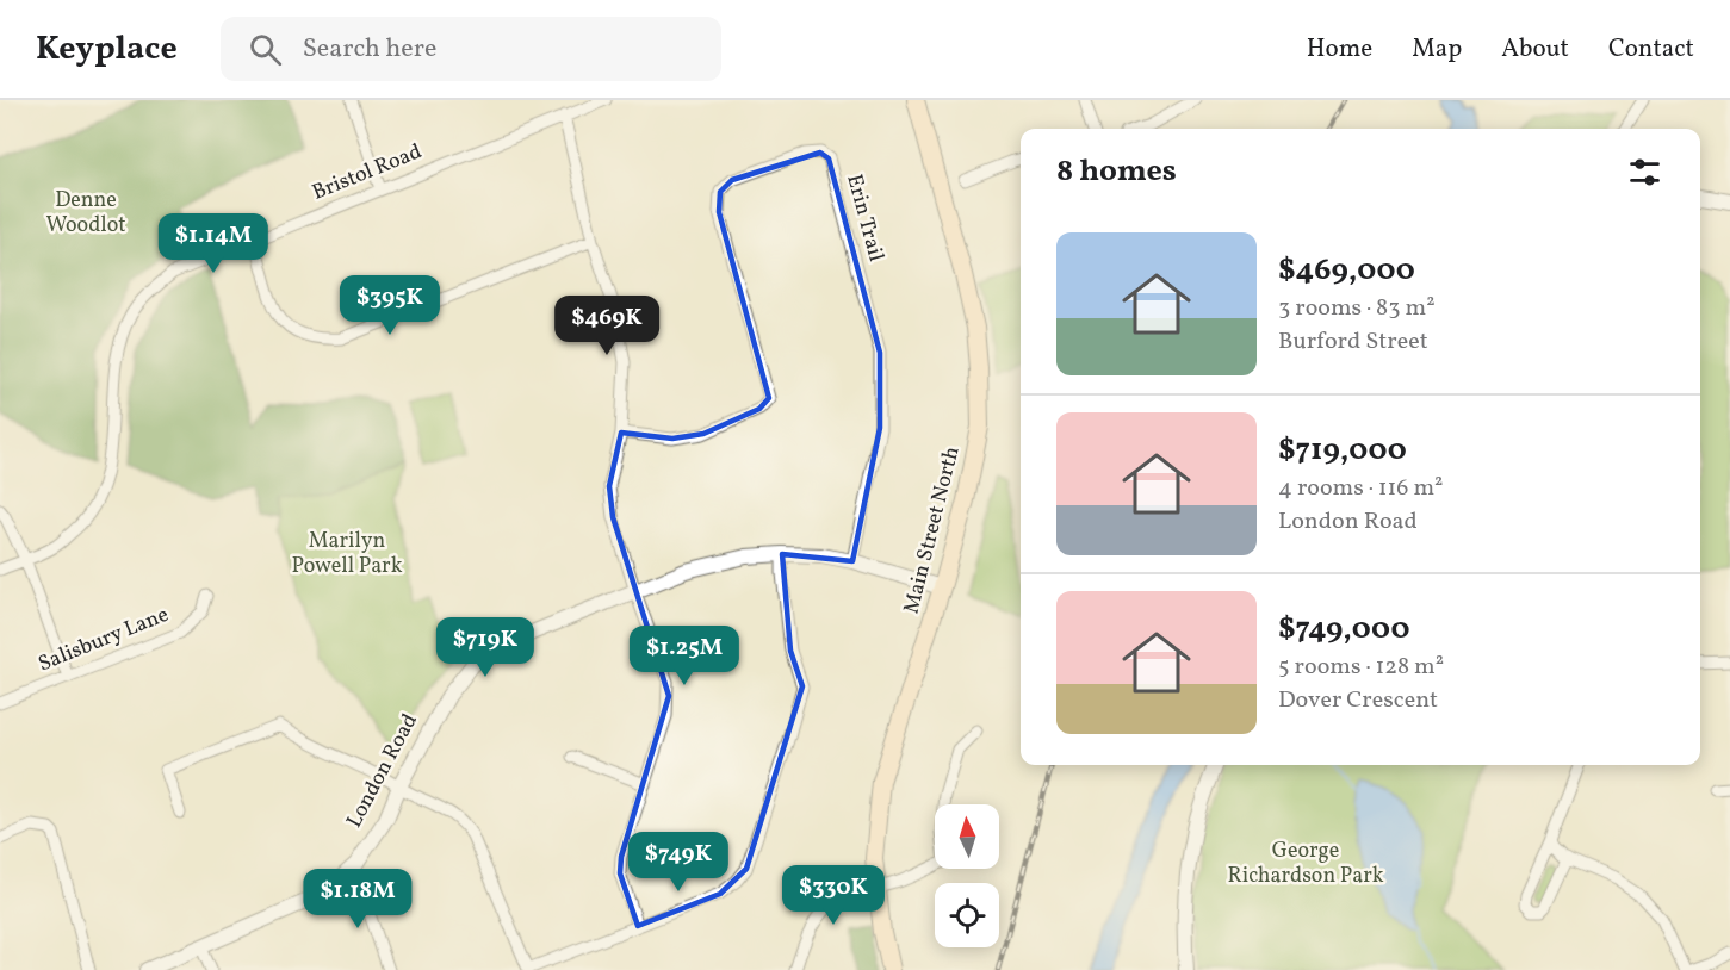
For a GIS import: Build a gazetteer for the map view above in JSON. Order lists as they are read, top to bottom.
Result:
{
  "streets": {
    "main road": ["Main Street North"],
    "street": [
      "Bristol Road",
      "Erin Trail",
      "Salisbury Lane",
      "London Road"
    ]
  },
  "crossings": [
    ["Erin Trail", "London Road"],
    ["Main Street North", "London Road"]
  ],
  "parks": ["Denne Woodlot", "Marilyn Powell Park", "George Richardson Park"],
  "north": "top",
  "page": {
    "header": "Keyplace",
    "search": "Search here",
    "nav": [
      "Home",
      "Map",
      "About",
      "Contact"
    ],
    "heading": "8 homes",
    "price": [
      "$1.14M",
      "$395K",
      "$469K",
      "$719K",
      "$1.25M",
      "$749K",
      "$330K",
      "$1.18M"
    ],
    "list": [
      {
        "name": "$469,000",
        "note": "3 rooms · 83 m² · Burford Street"
      },
      {
        "name": "$719,000",
        "note": "4 rooms · 116 m² · London Road"
      },
      {
        "name": "$749,000",
        "note": "5 rooms · 128 m² · Dover Crescent"
      }
    ]
  }
}
